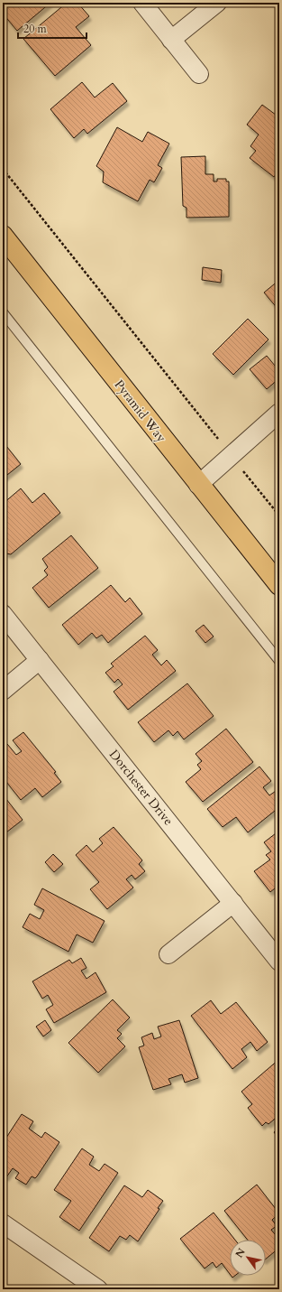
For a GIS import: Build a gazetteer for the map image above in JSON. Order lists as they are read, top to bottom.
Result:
{
  "streets": {
    "main road": ["Pyramid Way"],
    "street": ["Dorchester Drive"]
  },
  "scale_bar": "20 m",
  "north": "top left"
}
